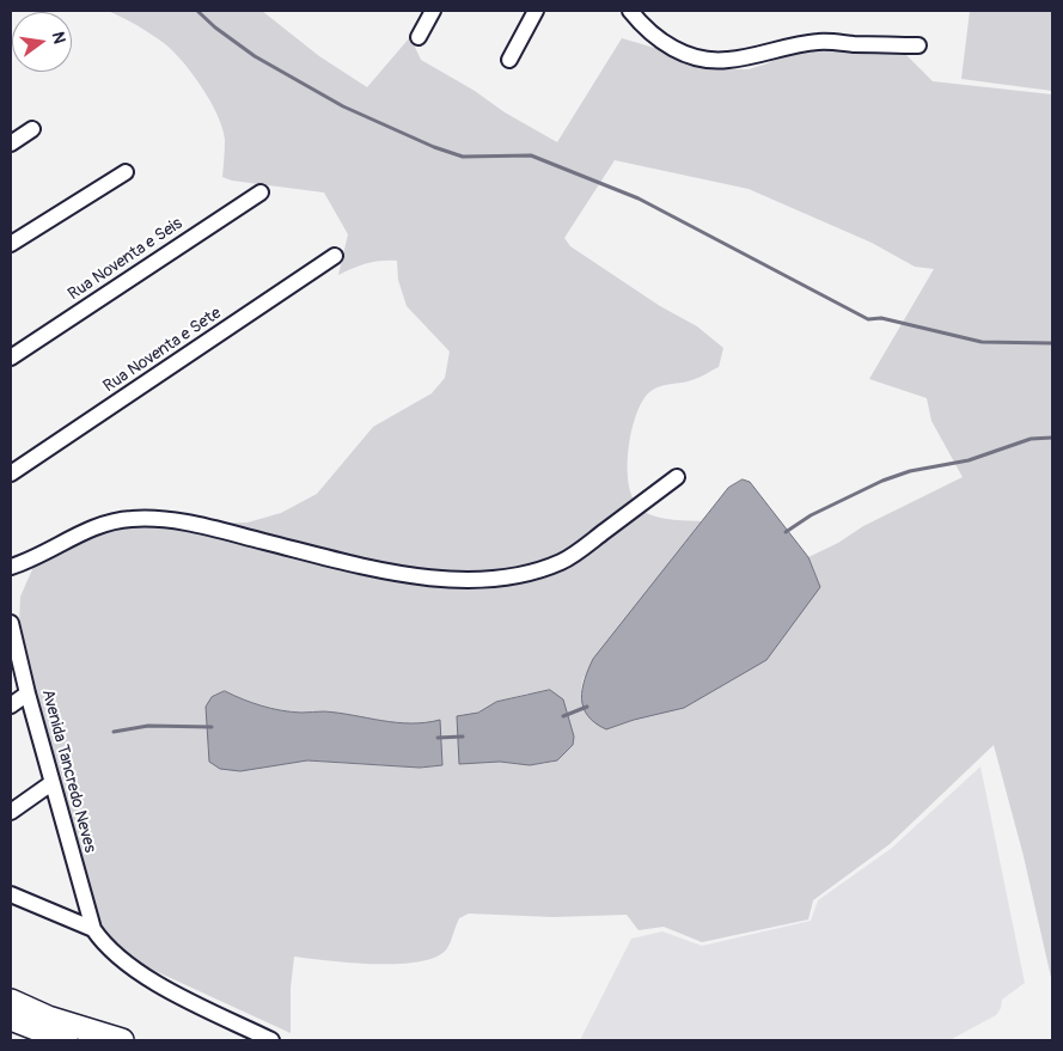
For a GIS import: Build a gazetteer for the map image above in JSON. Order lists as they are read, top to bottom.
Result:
{
  "streets": {
    "street": ["Rua Noventa e Seis", "Rua Noventa e Sete", "Avenida Tancredo Neves"]
  },
  "north": "right"
}
